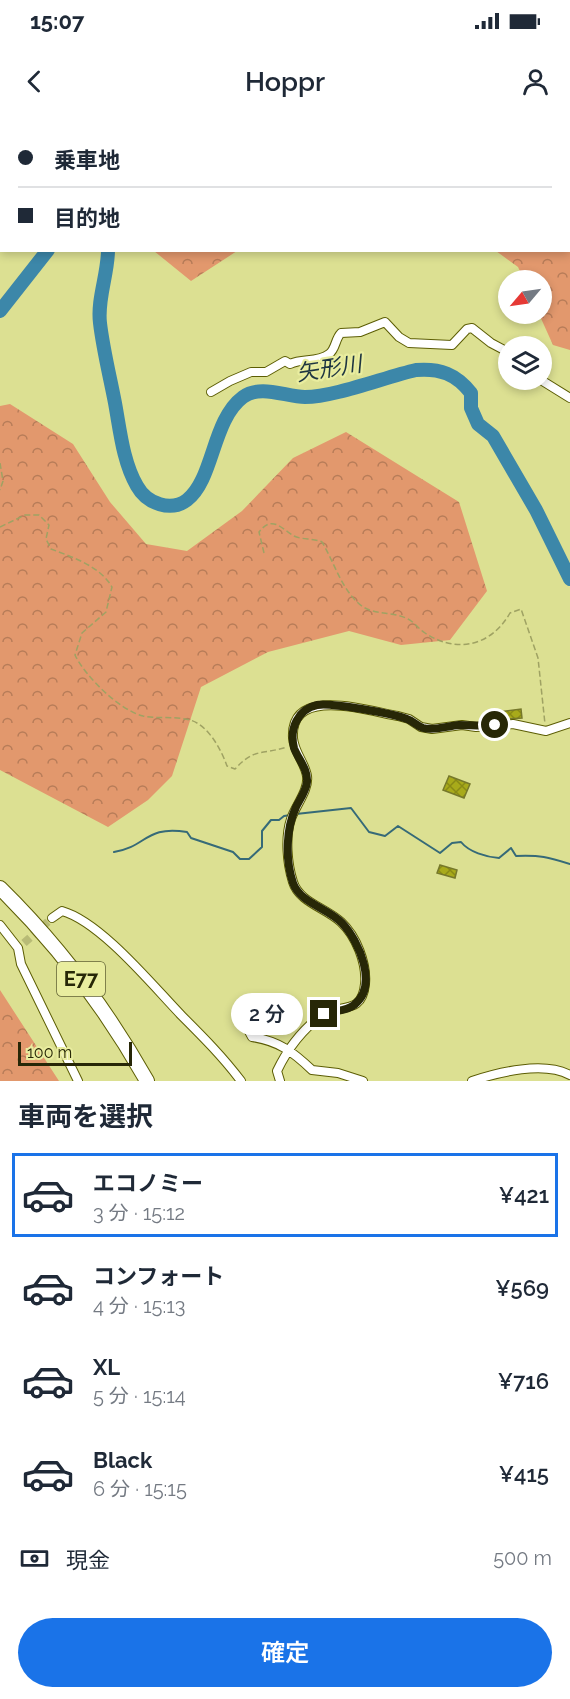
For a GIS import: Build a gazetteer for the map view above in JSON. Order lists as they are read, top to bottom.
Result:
{
  "streets": {
    "highway": ["E77"]
  },
  "water": ["矢形川"],
  "scale_bar": "100 m",
  "north": "bottom left",
  "page": {
    "status": "15:07",
    "header": "Hoppr",
    "banner": ["乗車地", "目的地"],
    "bubble": "2 分",
    "scale": "100 m",
    "heading": "車両を選択",
    "list": [
      {
        "name": "エコノミー",
        "note": "3 分 · 15:12",
        "value": "¥421"
      },
      {
        "name": "コンフォート",
        "note": "4 分 · 15:13",
        "value": "¥569"
      },
      {
        "name": "XL",
        "note": "5 分 · 15:14",
        "value": "¥716"
      },
      {
        "name": "Black",
        "note": "6 分 · 15:15",
        "value": "¥415"
      }
    ],
    "pay": ["現金", "500 m"],
    "buttons": "確定"
  }
}
